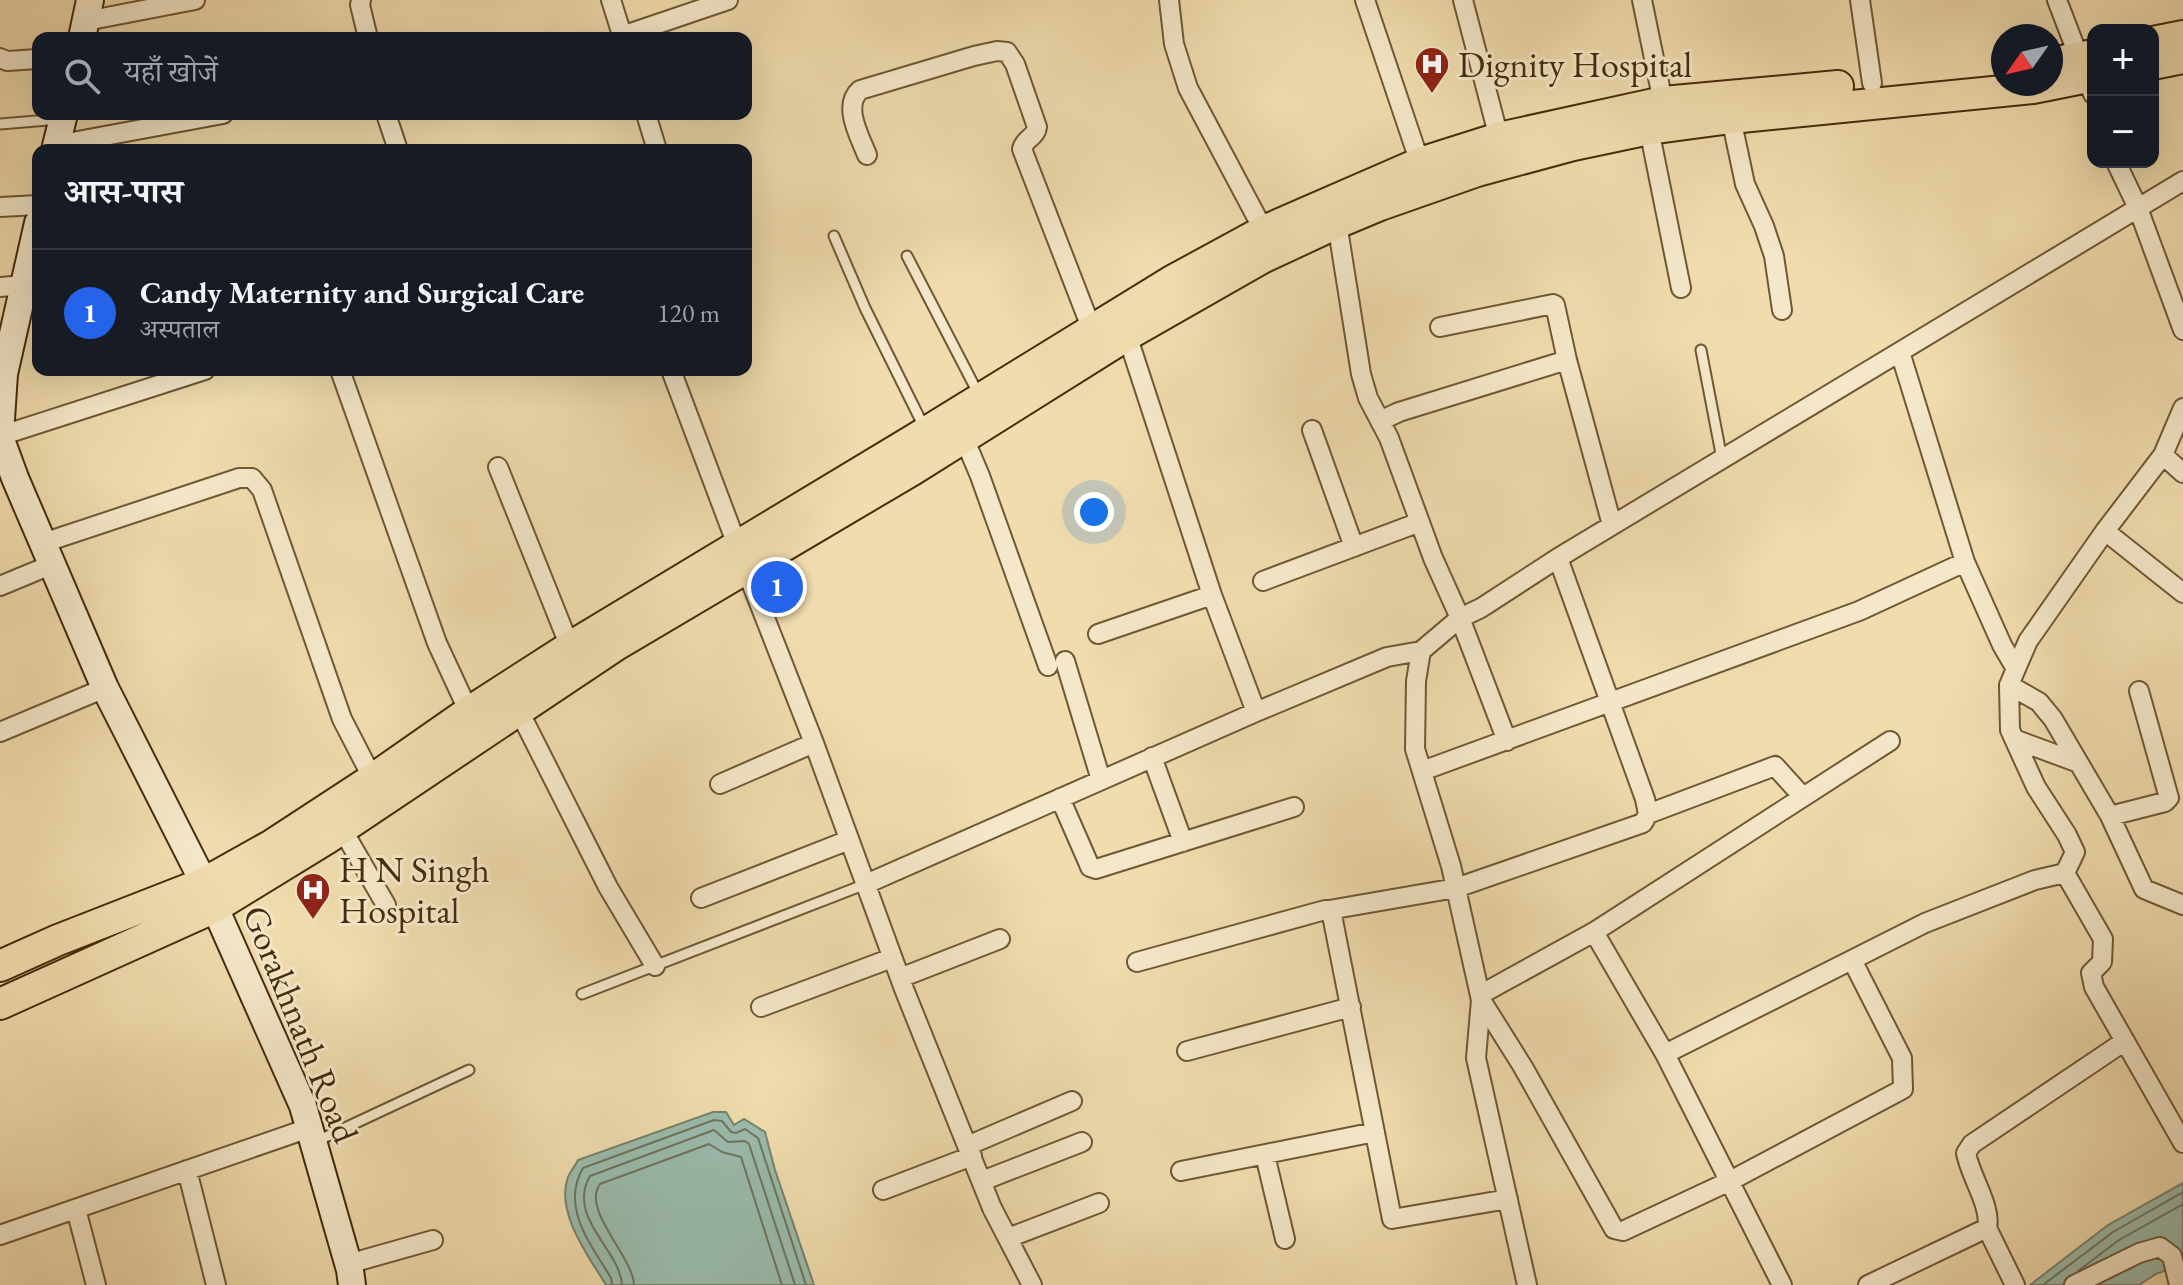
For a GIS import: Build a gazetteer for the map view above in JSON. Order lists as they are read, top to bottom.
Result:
{
  "streets": {
    "street": ["Gorakhnath Road"]
  },
  "places": {
    "hospital": ["Dignity Hospital", "H N Singh Hospital"]
  },
  "north": "bottom left",
  "page": {
    "map_buttons": ["+", "−"],
    "search": "यहाँ खोजें",
    "heading": "आस-पास",
    "list": [
      {
        "mark": "1",
        "name": "Candy Maternity and Surgical Care",
        "note": "अस्पताल",
        "value": "120 m"
      }
    ],
    "pins": "1"
  }
}
